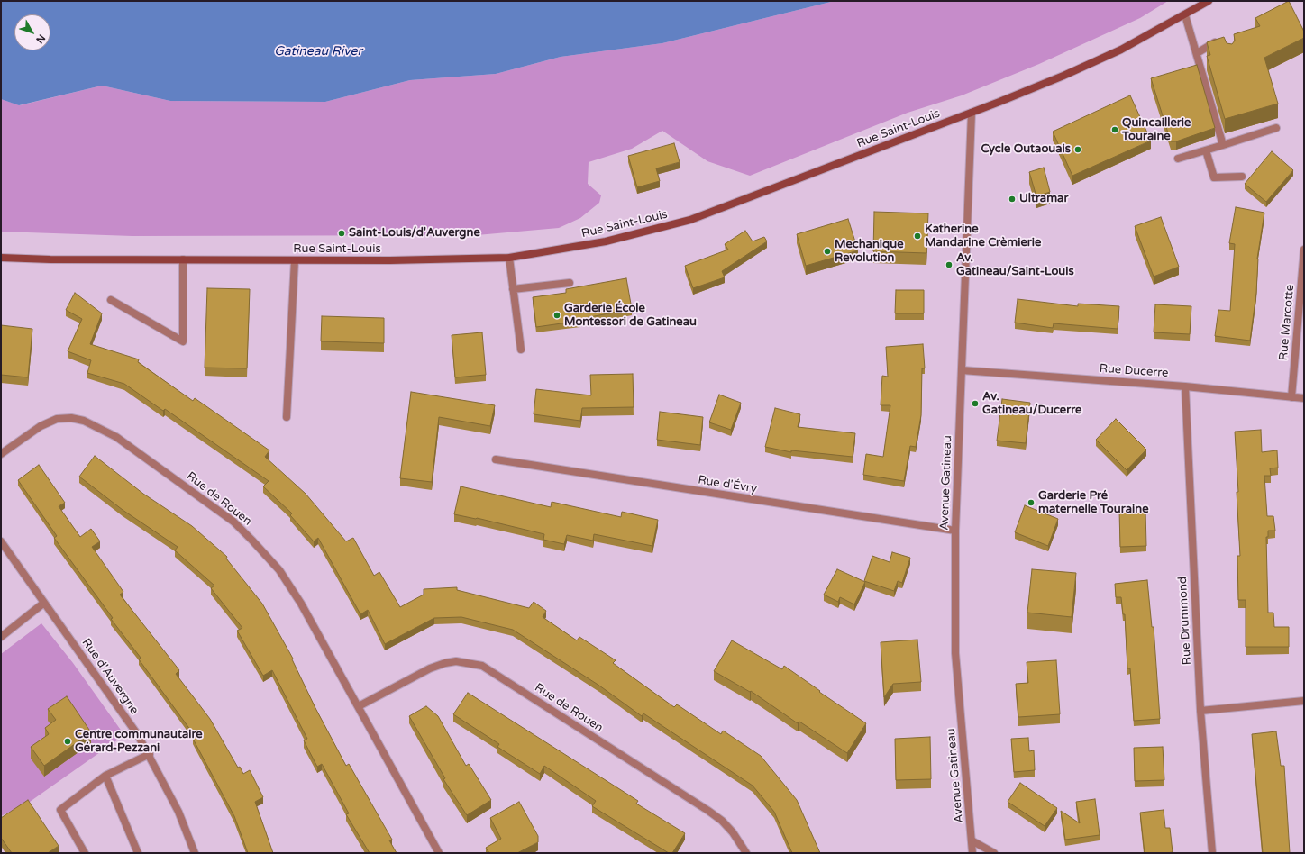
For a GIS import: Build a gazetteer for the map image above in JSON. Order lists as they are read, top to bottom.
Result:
{
  "streets": {
    "main road": ["Rue Saint-Louis"],
    "street": [
      "Rue Marcotte",
      "Rue Ducerre",
      "Avenue Gatineau",
      "Rue d'Évry",
      "Rue de Rouen",
      "Rue Drummond",
      "Rue d'Auvergne"
    ]
  },
  "crossings": [
    ["Rue Saint-Louis", "Avenue Gatineau"],
    ["Rue Marcotte", "Rue Ducerre"],
    ["Rue Ducerre", "Avenue Gatineau"],
    ["Rue Ducerre", "Rue Drummond"],
    ["Avenue Gatineau", "Rue d'Évry"]
  ],
  "water": ["Gatineau River"],
  "places": [
    "Quincaillerie Touraine",
    "Cycle Outaouais",
    "Ultramar",
    "Saint-Louis/d'Auvergne",
    "Katherine Mandarine Crèmierie",
    "Mechanique Revolution",
    "Av. Gatineau/Saint-Louis",
    "Garderie École Montessori de Gatineau",
    "Av. Gatineau/Ducerre",
    "Garderie Pré maternelle Touraine",
    "Centre communautaire Gérard-Pezzani"
  ],
  "north": "bottom right"
}
